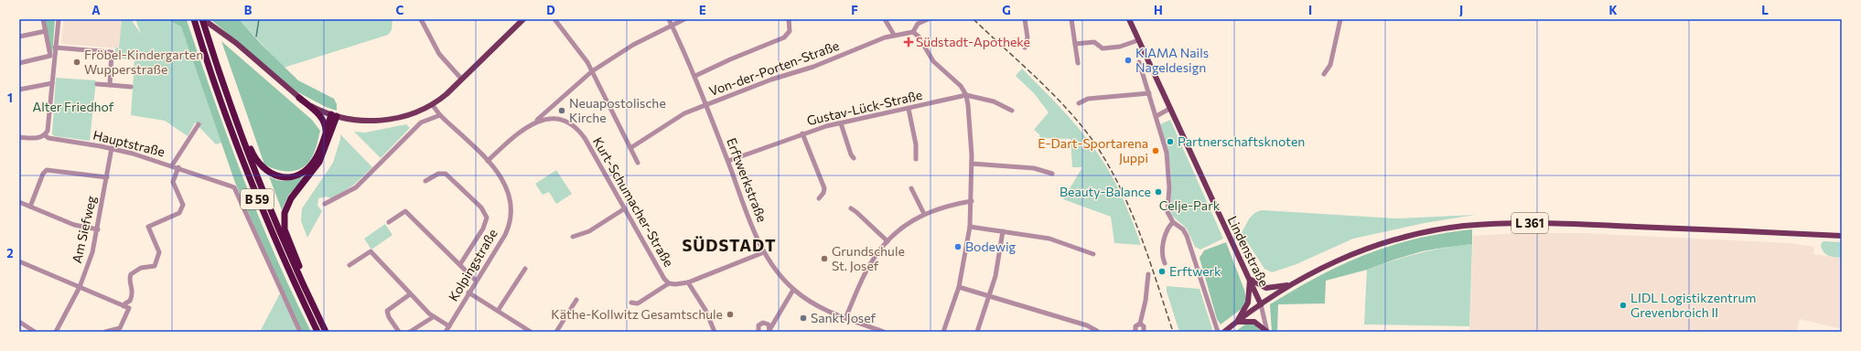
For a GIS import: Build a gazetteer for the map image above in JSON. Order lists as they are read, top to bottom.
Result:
{
  "streets": {
    "highway": ["B 59"],
    "main road": ["L 361", "Lindenstraße"],
    "street": [
      "Von-der-Porten-Straße",
      "Gustav-Lück-Straße",
      "Hauptstraße",
      "Erftwerkstraße",
      "Kurt-Schumacher-Straße",
      "Am Siefweg",
      "Kolpingstraße"
    ]
  },
  "crossings": [
    ["Von-der-Porten-Straße", "Erftwerkstraße"],
    ["Gustav-Lück-Straße", "Erftwerkstraße"],
    ["Hauptstraße", "Am Siefweg"],
    ["Kurt-Schumacher-Straße", "Kolpingstraße"],
    ["L 361", "Lindenstraße"]
  ],
  "districts": ["SÜDSTADT"],
  "parks": ["Alter Friedhof", "Celje-Park"],
  "places": {
    "health": ["Südstadt-Apotheke"],
    "other": [
      "KIAMA Nails Nageldesign",
      "Fröbel-Kindergarten Wupperstraße",
      "Neuapostolische Kirche",
      "Partnerschaftsknoten",
      "E-Dart-Sportarena Juppi",
      "Beauty-Balance",
      "Bodewig",
      "Grundschule St. Josef",
      "Erftwerk",
      "LIDL Logistikzentrum Grevenbroich II",
      "Käthe-Kollwitz Gesamtschule",
      "Sankt Josef"
    ]
  },
  "grid": {
    "columns": [
      "A",
      "B",
      "C",
      "D",
      "E",
      "F",
      "G",
      "H",
      "I",
      "J",
      "K",
      "L"
    ],
    "rows": ["1", "2"]
  }
}
